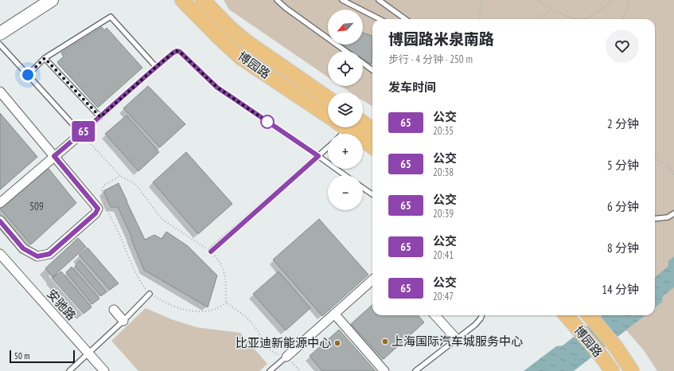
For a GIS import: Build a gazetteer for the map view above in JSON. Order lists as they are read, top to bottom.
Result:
{
  "streets": {
    "main road": ["博园路"],
    "street": ["安驰路"]
  },
  "places": ["上海国际汽车城服务中心", "比亚迪新能源中心"],
  "lines": ["bus line 65"],
  "house_numbers": ["509"],
  "scale_bar": "50 m",
  "north": "bottom left",
  "page": {
    "on_map": "65",
    "map_buttons": ["+", "−"],
    "heading": [
      ["博园路米泉南路", "步行 · 4 分钟 · 250 m"],
      "发车时间"
    ],
    "list": [
      {
        "mark": "65",
        "name": "公交",
        "note": "20:35",
        "value": "2 分钟"
      },
      {
        "mark": "65",
        "name": "公交",
        "note": "20:38",
        "value": "5 分钟"
      },
      {
        "mark": "65",
        "name": "公交",
        "note": "20:39",
        "value": "6 分钟"
      },
      {
        "mark": "65",
        "name": "公交",
        "note": "20:41",
        "value": "8 分钟"
      },
      {
        "mark": "65",
        "name": "公交",
        "note": "20:47",
        "value": "14 分钟"
      }
    ],
    "scale": "50 m"
  }
}
